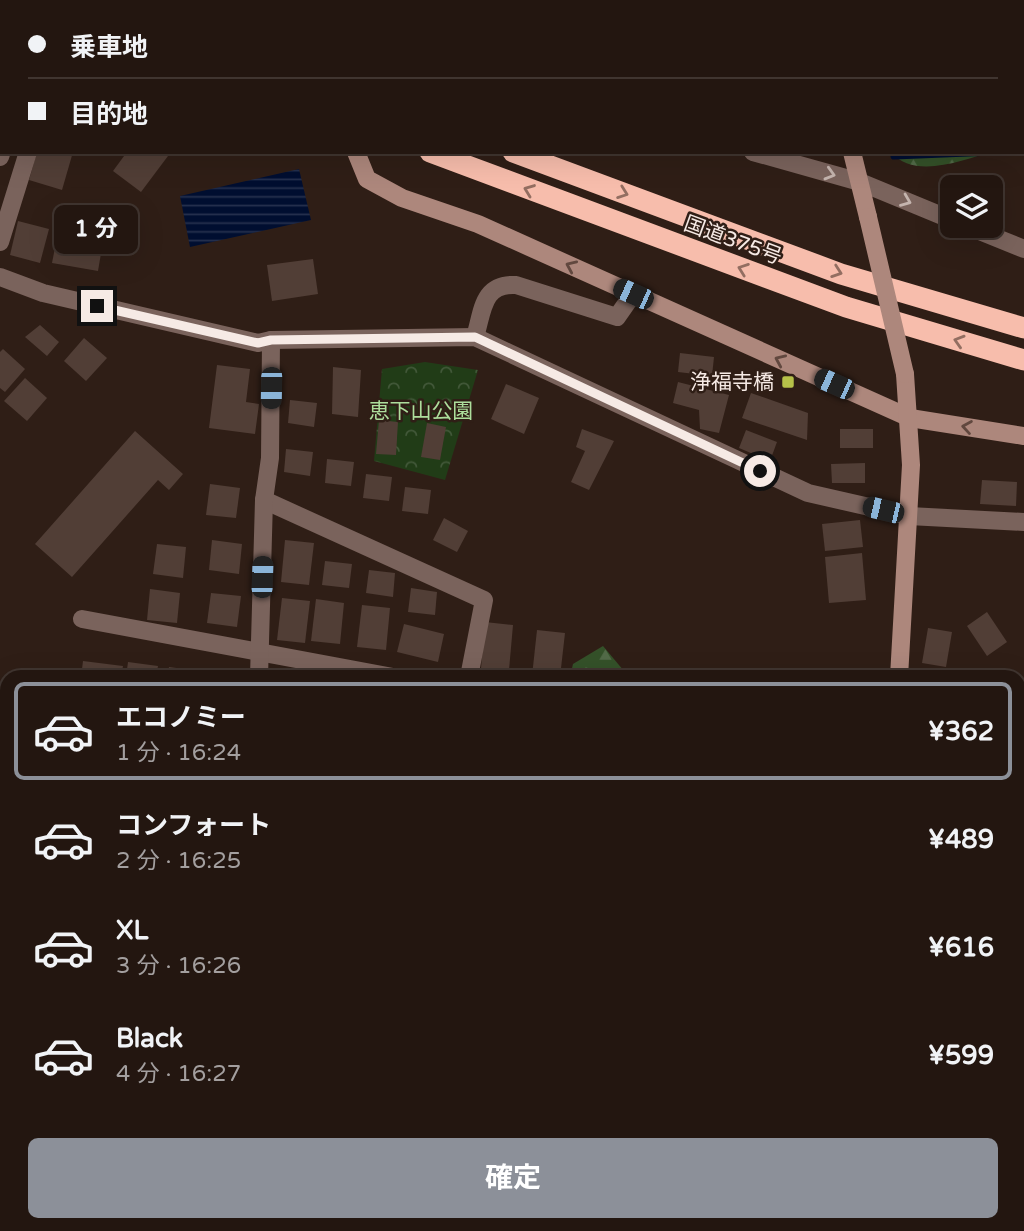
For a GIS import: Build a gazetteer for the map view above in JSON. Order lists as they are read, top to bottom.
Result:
{
  "streets": {
    "highway": ["国道375号"]
  },
  "parks": ["恵下山公園"],
  "places": {
    "transit": ["浄福寺橋"]
  },
  "page": {
    "banner": ["乗車地", "目的地"],
    "bubble": "1 分",
    "list": [
      {
        "name": "エコノミー",
        "note": "1 分 · 16:24",
        "value": "¥362"
      },
      {
        "name": "コンフォート",
        "note": "2 分 · 16:25",
        "value": "¥489"
      },
      {
        "name": "XL",
        "note": "3 分 · 16:26",
        "value": "¥616"
      },
      {
        "name": "Black",
        "note": "4 分 · 16:27",
        "value": "¥599"
      }
    ],
    "buttons": "確定"
  }
}
